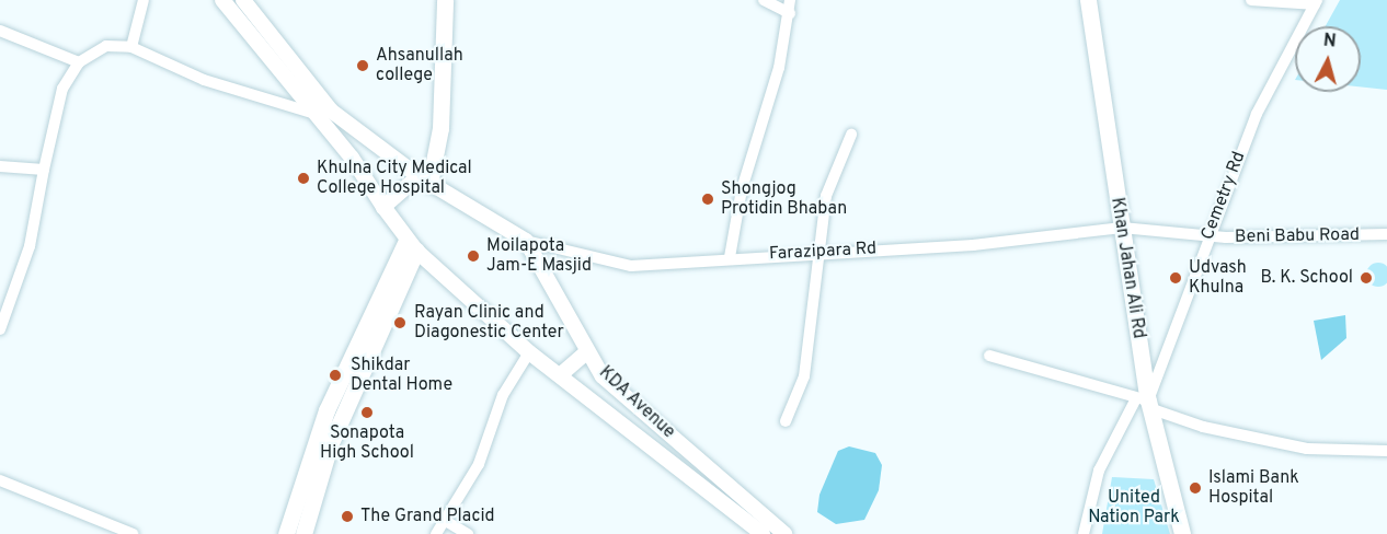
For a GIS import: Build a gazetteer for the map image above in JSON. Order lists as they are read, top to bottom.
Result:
{
  "streets": {
    "highway": ["Khan Jahan Ali Rd"],
    "main road": ["KDA Avenue"],
    "street": ["Cemetry Rd", "Beni Babu Road", "Farazipara Rd"]
  },
  "crossings": [
    ["Cemetry Rd", "Beni Babu Road"],
    ["Cemetry Rd", "Farazipara Rd"],
    ["Cemetry Rd", "Khan Jahan Ali Rd"],
    ["Beni Babu Road", "Farazipara Rd"],
    ["Farazipara Rd", "Khan Jahan Ali Rd"],
    ["Farazipara Rd", "KDA Avenue"]
  ],
  "parks": ["United Nation Park"],
  "places": [
    "Ahsanullah college",
    "Khulna City Medical College Hospital",
    "Shongjog Protidin Bhaban",
    "Moilapota Jam-E Masjid",
    "Udvash Khulna",
    "B. K. School",
    "Rayan Clinic and Diagonestic Center",
    "Shikdar Dental Home",
    "Sonapota High School",
    "Islami Bank Hospital",
    "The Grand Placid"
  ],
  "north": "top"
}
